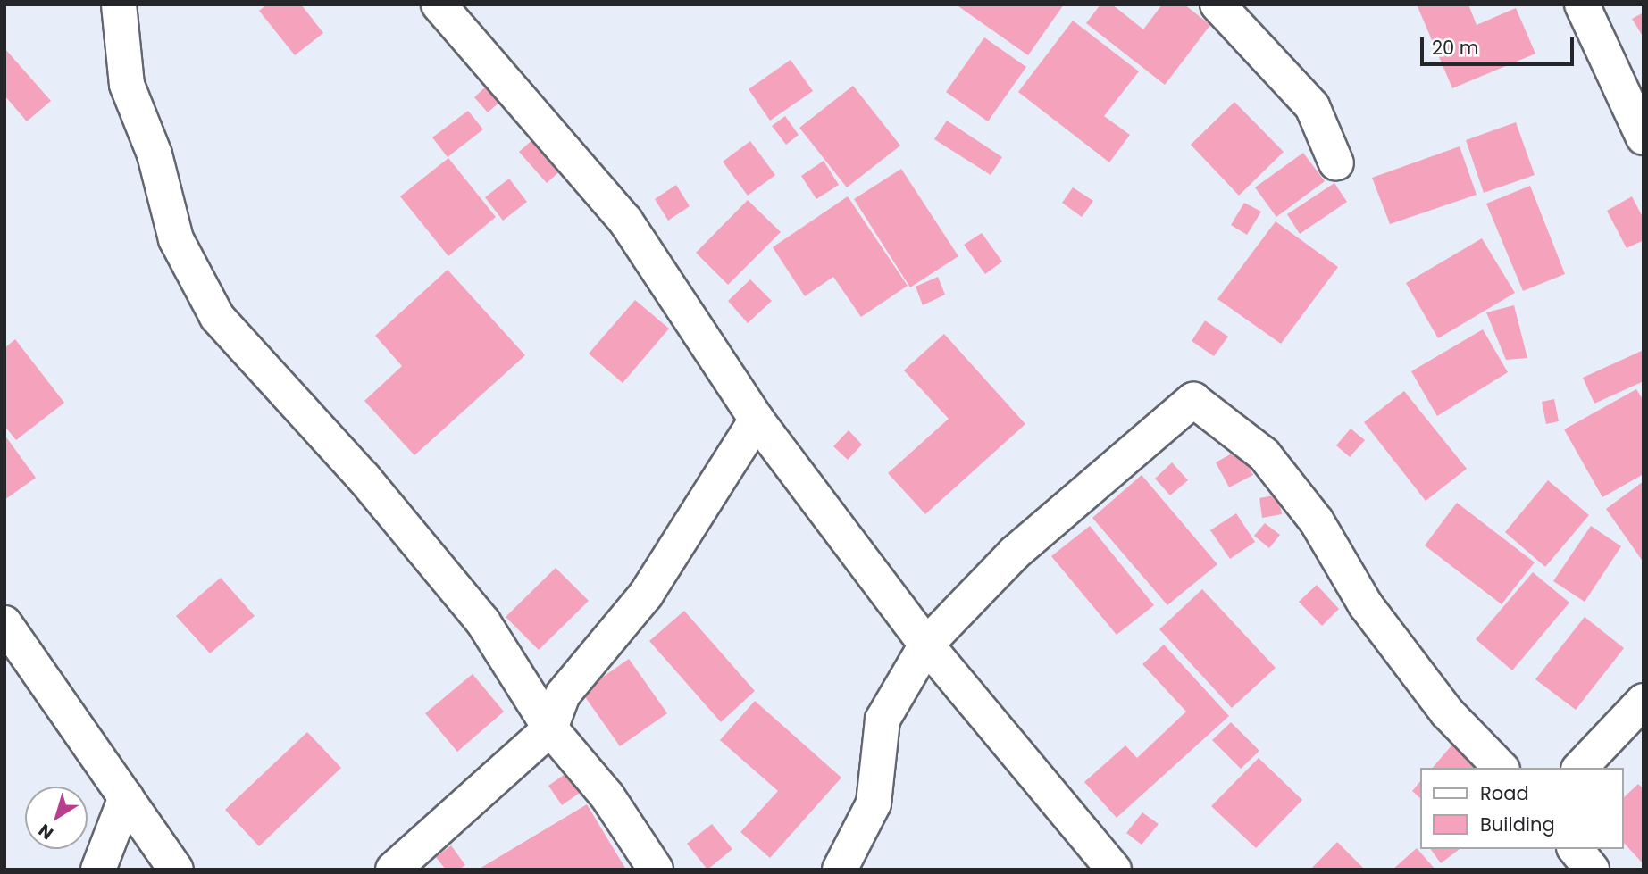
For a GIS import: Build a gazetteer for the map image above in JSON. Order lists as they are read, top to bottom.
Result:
{
  "legend": ["Road", "Building"],
  "scale_bar": "20 m",
  "north": "bottom left"
}
